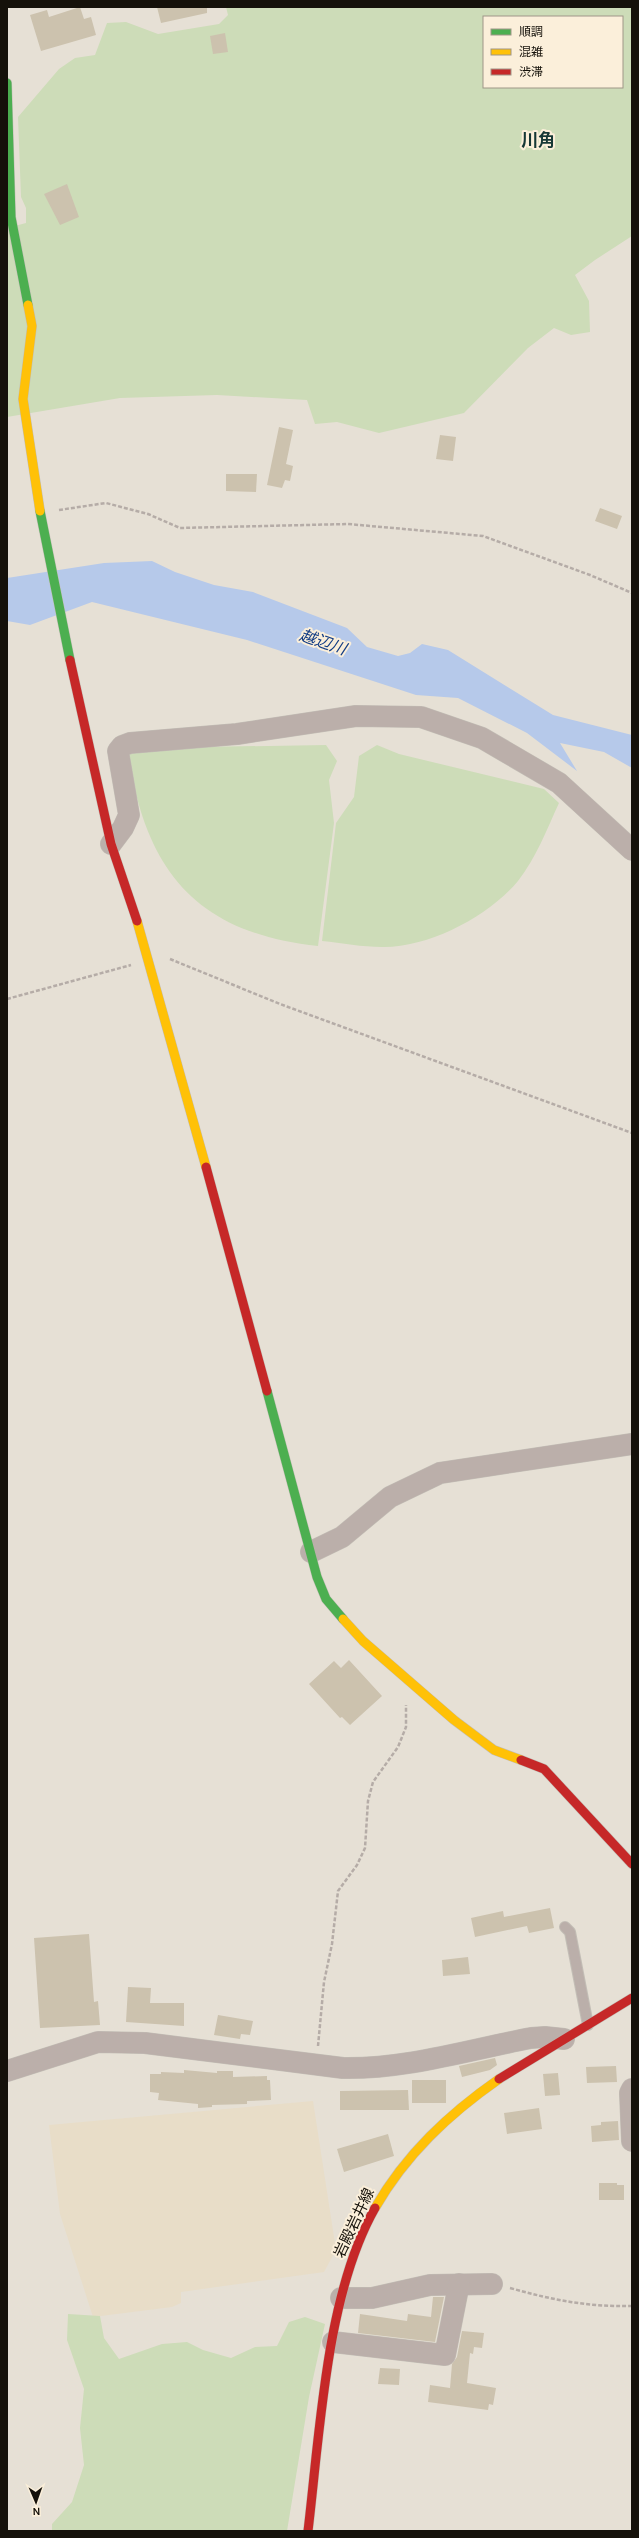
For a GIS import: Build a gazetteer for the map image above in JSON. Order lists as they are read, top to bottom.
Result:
{
  "streets": {
    "street": ["岩殿岩井線"]
  },
  "districts": ["川角"],
  "water": ["越辺川"],
  "legend": ["順調", "混雑", "渋滞"],
  "north": "bottom"
}
